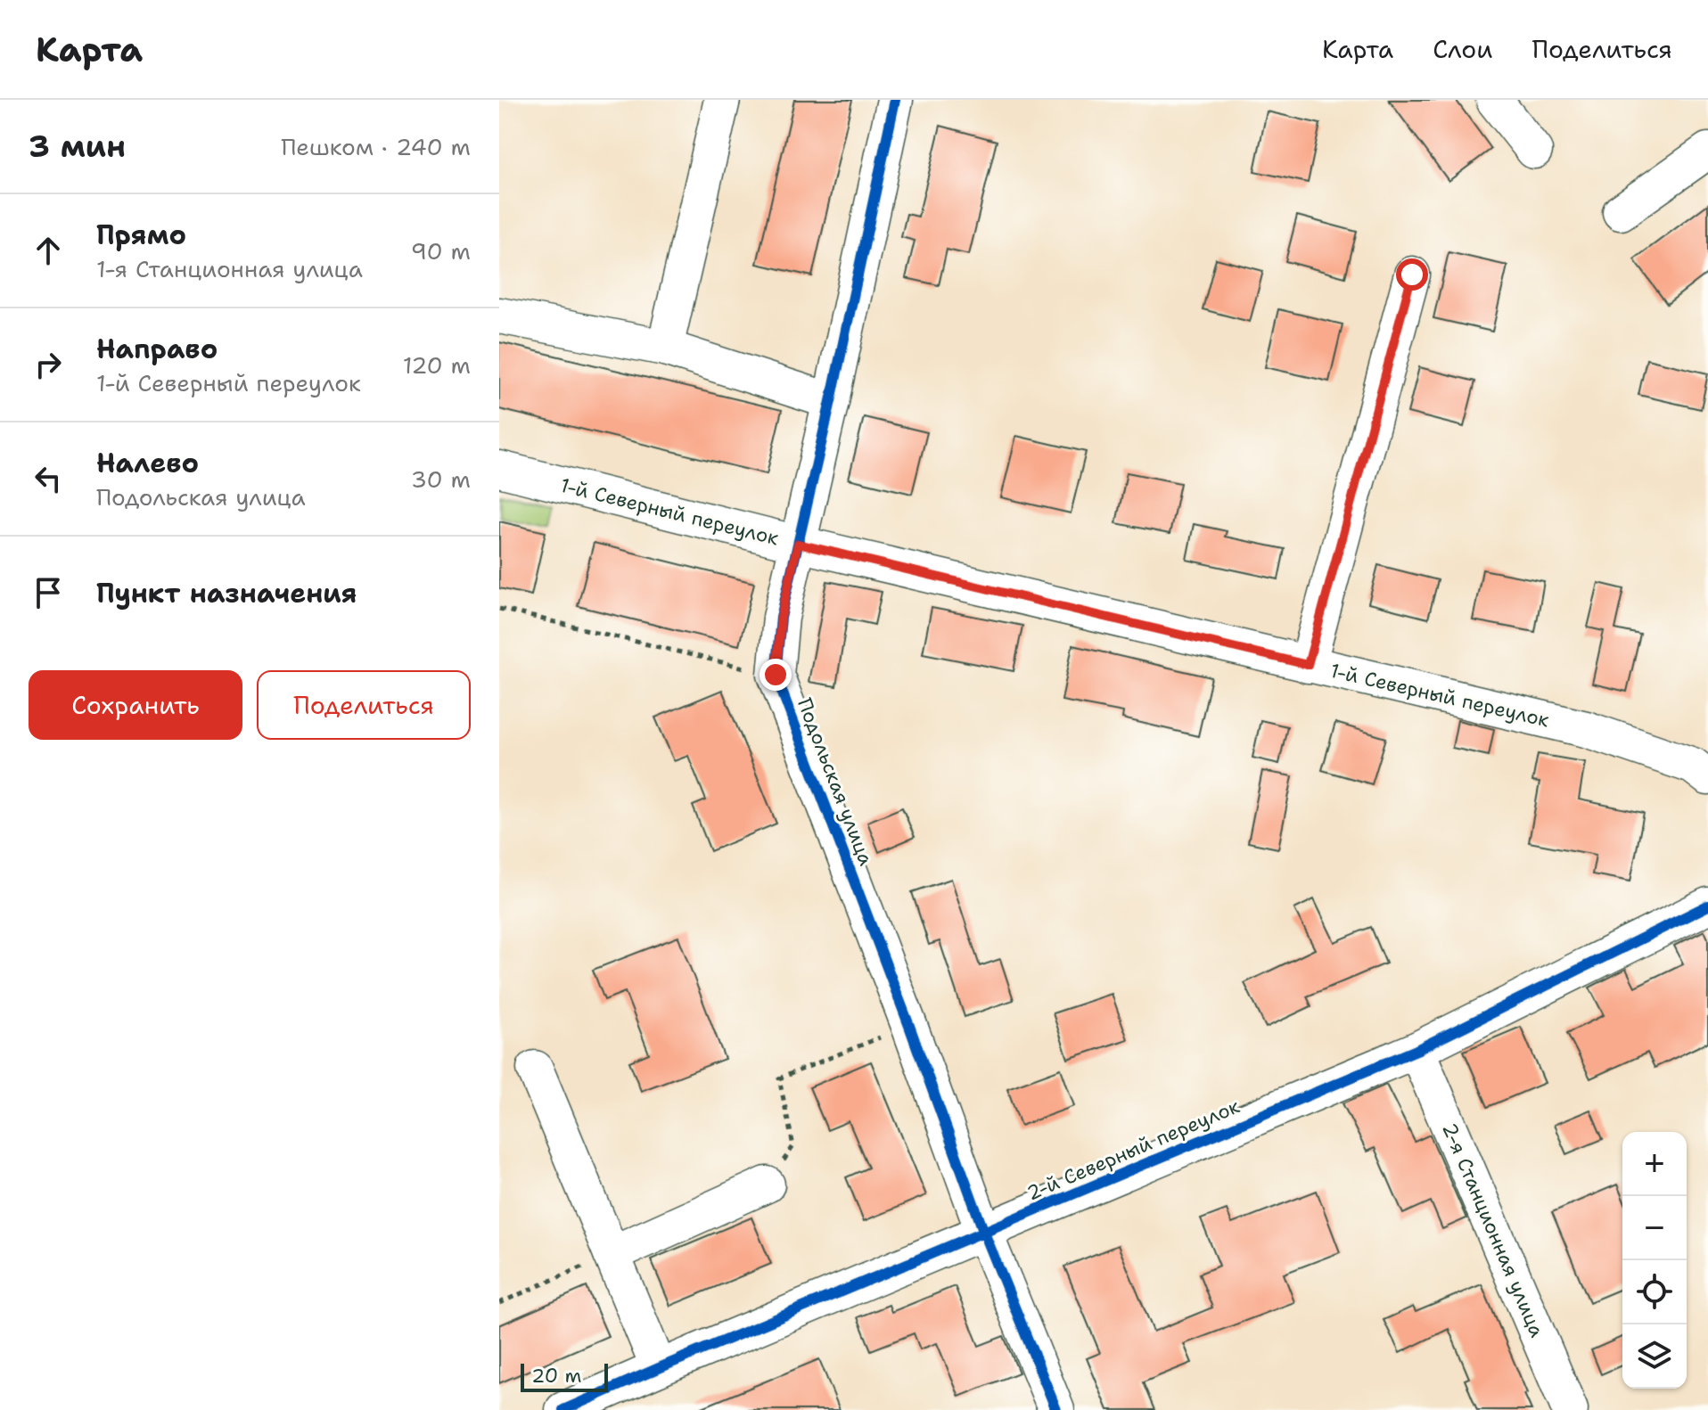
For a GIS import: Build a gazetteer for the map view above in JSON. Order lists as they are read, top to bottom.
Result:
{
  "streets": {
    "street": [
      "1-й Северный переулок",
      "Подольская улица",
      "2-й Северный переулок",
      "2-я Станционная улица"
    ]
  },
  "crossings": [
    ["1-й Северный переулок", "Подольская улица"],
    ["Подольская улица", "2-й Северный переулок"],
    ["2-й Северный переулок", "2-я Станционная улица"]
  ],
  "scale_bar": "20 m",
  "page": {
    "header": "Карта",
    "nav": ["Карта", "Слои", "Поделиться"],
    "heading": ["3 мин", "Пешком · 240 m"],
    "list": [
      ["Прямо", "1-я Станционная улица", "90 m"],
      ["Направо", "1-й Северный переулок", "120 m"],
      ["Налево", "Подольская улица", "30 m"],
      "Пункт назначения"
    ],
    "buttons": ["Сохранить", "Поделиться"],
    "map_buttons": ["+", "−"],
    "scale": "20 m"
  }
}
